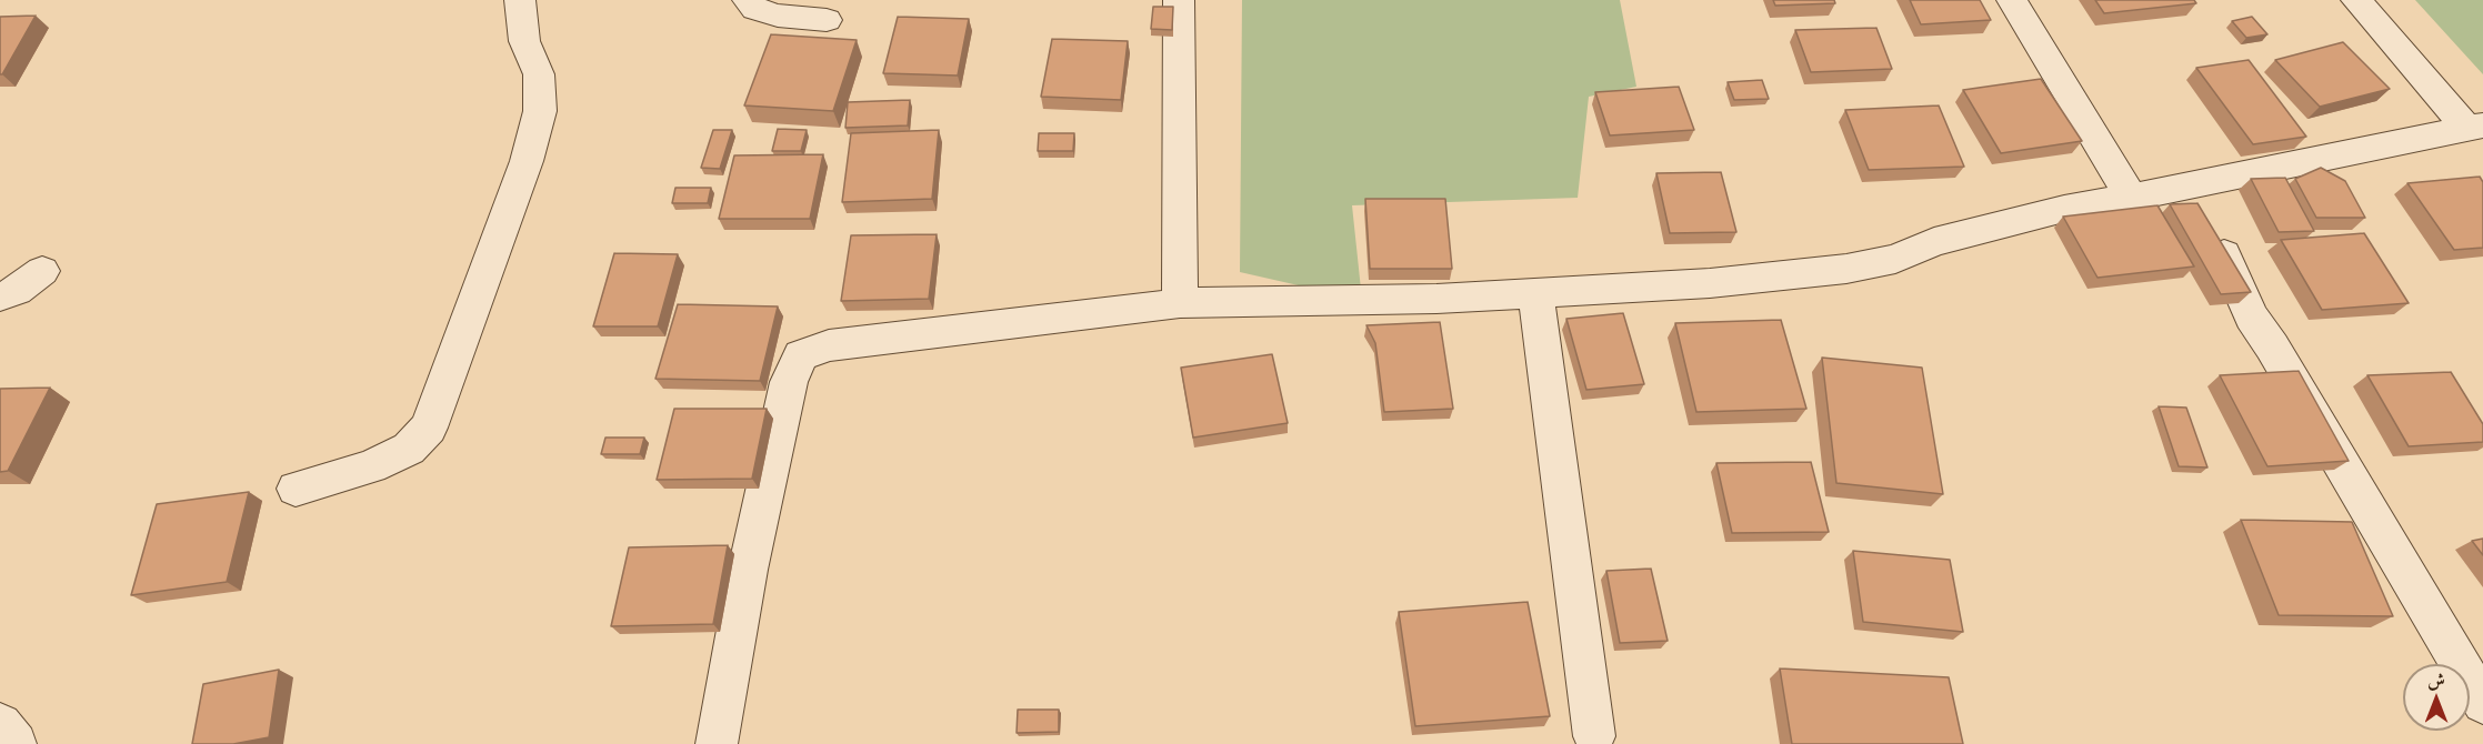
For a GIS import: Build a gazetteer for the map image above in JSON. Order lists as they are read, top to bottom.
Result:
{
  "north": "top"
}
